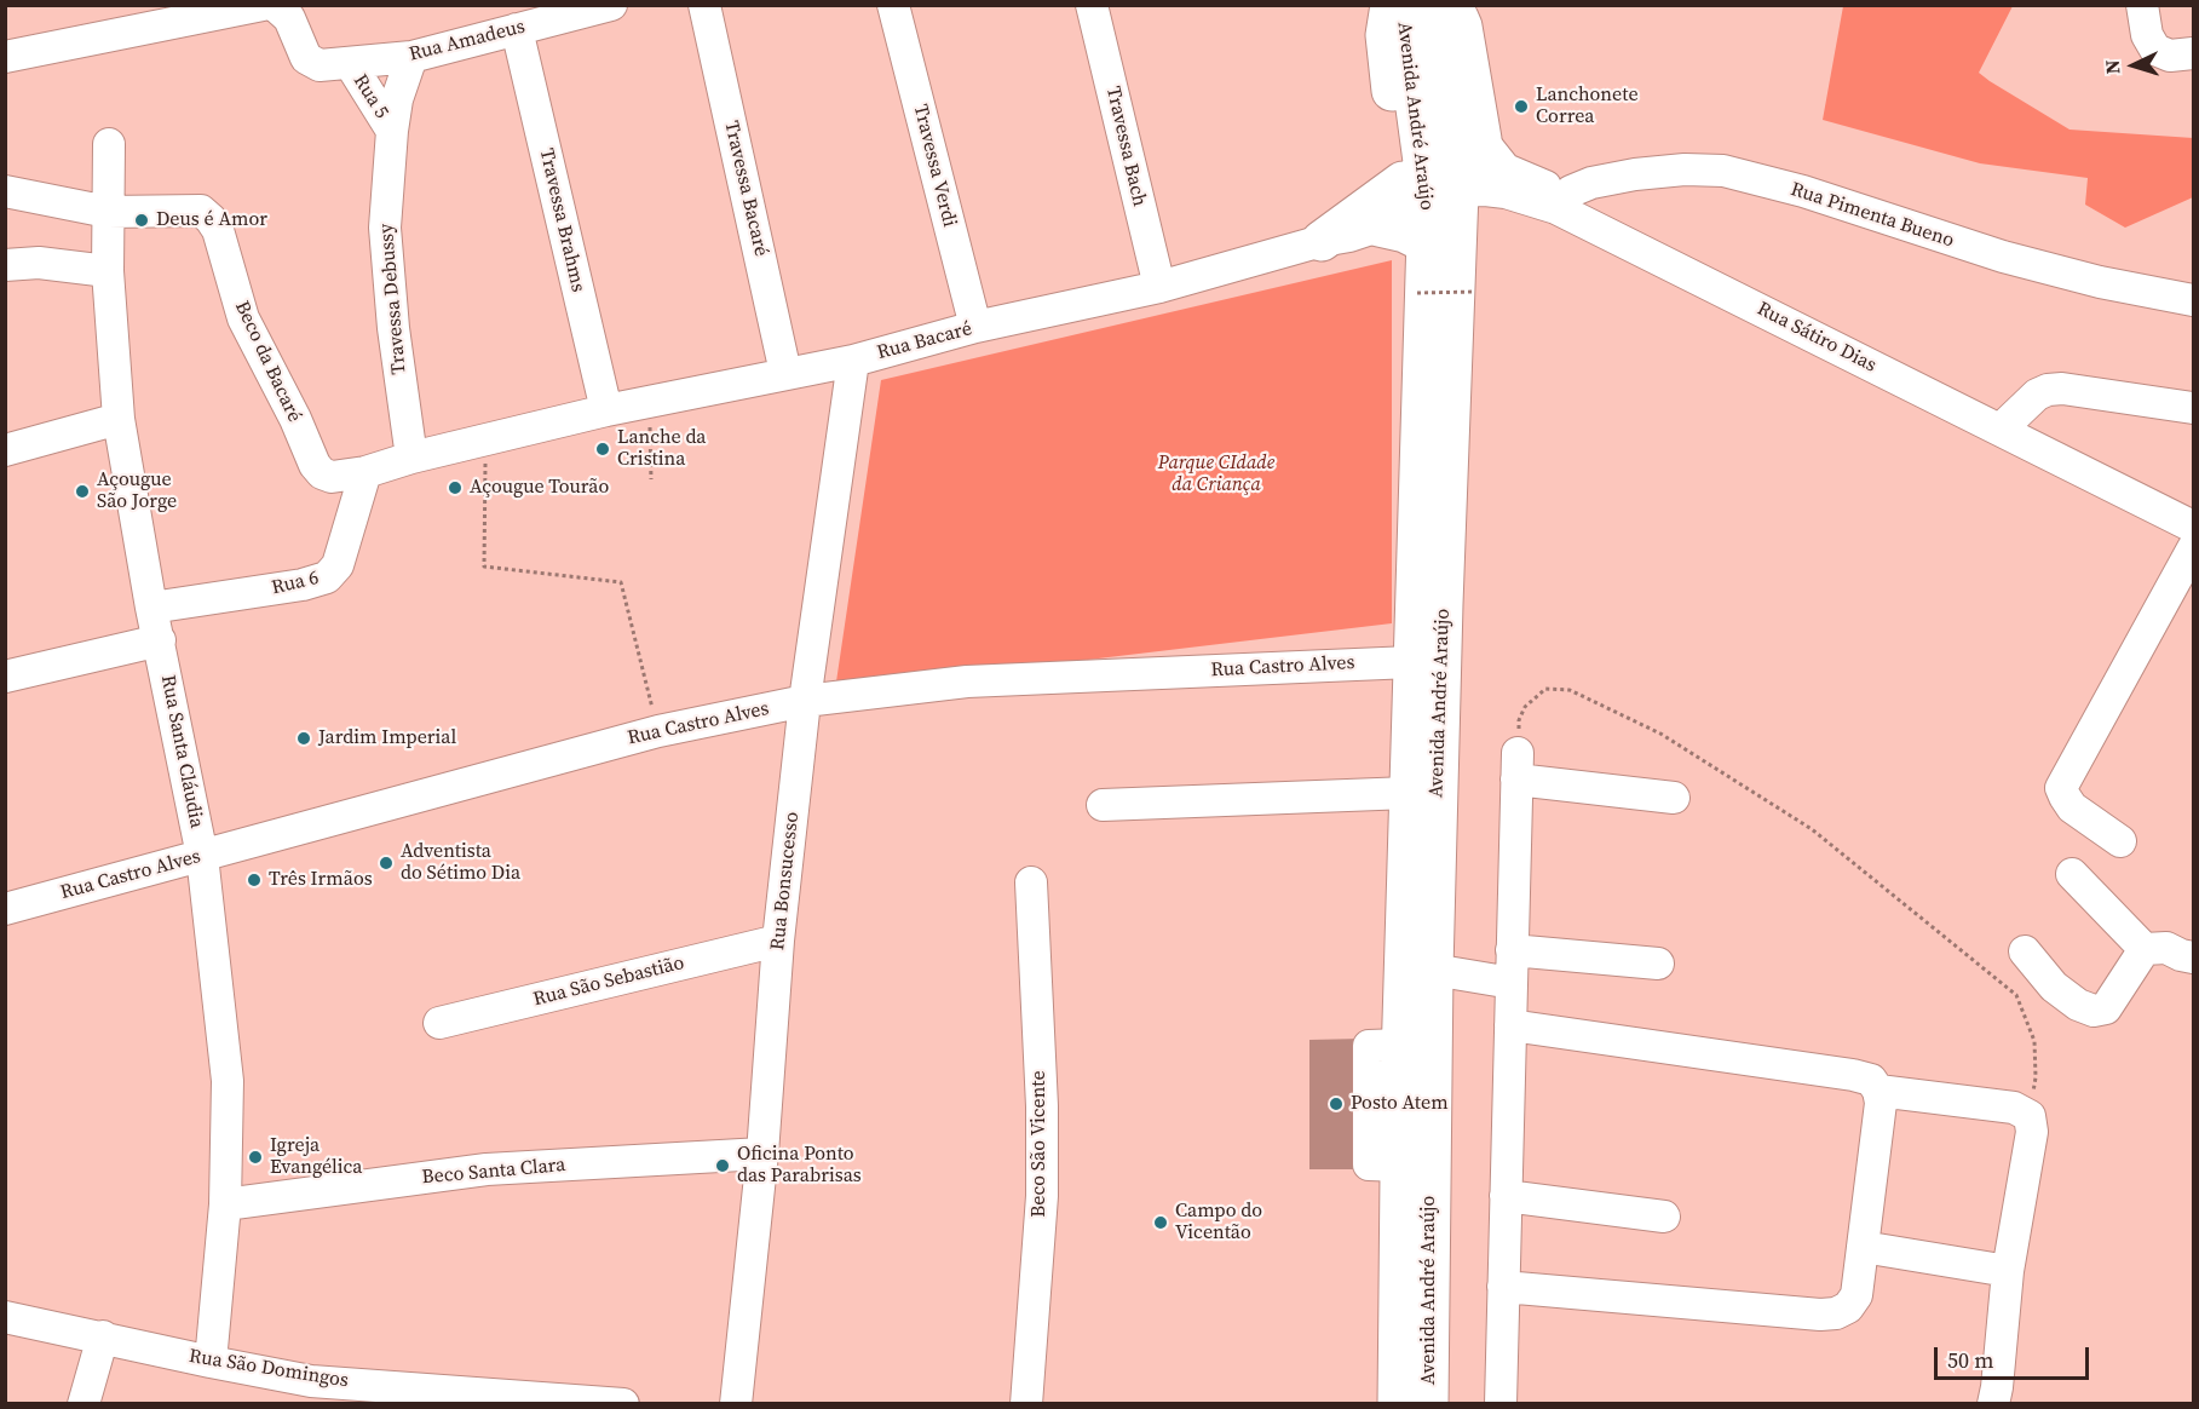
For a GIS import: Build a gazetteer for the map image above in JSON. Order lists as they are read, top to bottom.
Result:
{
  "streets": {
    "main road": ["Avenida André Araújo"],
    "street": [
      "Rua Amadeus",
      "Rua 5",
      "Travessa Bach",
      "Travessa Verdi",
      "Travessa Bacaré",
      "Rua Pimenta Bueno",
      "Travessa Brahms",
      "Travessa Debussy",
      "Rua Sátiro Dias",
      "Rua Bacaré",
      "Beco da Bacaré",
      "Rua 6",
      "Rua Castro Alves",
      "Rua Santa Cláudia",
      "Rua Bonsucesso",
      "Rua São Sebastião",
      "Beco São Vicente",
      "Beco Santa Clara",
      "Rua São Domingos"
    ]
  },
  "crossings": [
    ["Rua Amadeus", "Rua 5"],
    ["Rua Amadeus", "Travessa Brahms"],
    ["Rua Amadeus", "Travessa Debussy"],
    ["Rua 5", "Travessa Debussy"],
    ["Avenida André Araújo", "Rua Sátiro Dias"],
    ["Avenida André Araújo", "Rua Bacaré"],
    ["Avenida André Araújo", "Rua Castro Alves"],
    ["Travessa Bach", "Rua Bacaré"],
    ["Travessa Verdi", "Rua Bacaré"],
    ["Travessa Bacaré", "Rua Bacaré"],
    ["Rua Pimenta Bueno", "Rua Sátiro Dias"],
    ["Travessa Brahms", "Rua Bacaré"],
    ["Travessa Debussy", "Rua Bacaré"],
    ["Travessa Debussy", "Beco da Bacaré"],
    ["Rua Sátiro Dias", "Rua Bacaré"],
    ["Rua Bacaré", "Beco da Bacaré"],
    ["Rua Bacaré", "Rua Bonsucesso"],
    ["Beco da Bacaré", "Rua 6"],
    ["Beco da Bacaré", "Rua Santa Cláudia"],
    ["Rua 6", "Rua Santa Cláudia"],
    ["Rua Castro Alves", "Rua Santa Cláudia"],
    ["Rua Castro Alves", "Rua Bonsucesso"],
    ["Rua Santa Cláudia", "Beco Santa Clara"],
    ["Rua Santa Cláudia", "Rua São Domingos"],
    ["Rua Bonsucesso", "Rua São Sebastião"],
    ["Rua Bonsucesso", "Beco Santa Clara"]
  ],
  "parks": ["Parque CIdade da Criança"],
  "places": [
    "Lanchonete Correa",
    "Deus é Amor",
    "Lanche da Cristina",
    "Açougue Tourão",
    "Açougue São Jorge",
    "Jardim Imperial",
    "Adventista do Sétimo Dia",
    "Três Irmãos",
    "Posto Atem",
    "Igreja Evangélica",
    "Oficina Ponto das Parabrisas",
    "Campo do Vicentão"
  ],
  "scale_bar": "50 m",
  "north": "left"
}
